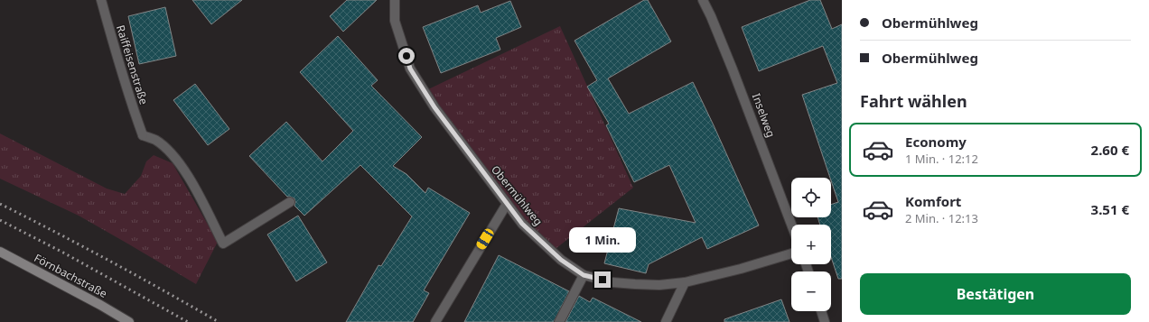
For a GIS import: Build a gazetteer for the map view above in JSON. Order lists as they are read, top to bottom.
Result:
{
  "streets": {
    "street": [
      "Raiffeisenstraße",
      "Inselweg",
      "Obermühlweg",
      "Förnbachstraße"
    ]
  },
  "page": {
    "banner": ["Obermühlweg", "Obermühlweg"],
    "heading": "Fahrt wählen",
    "list": [
      {
        "name": "Economy",
        "note": "1 Min. · 12:12",
        "value": "2.60 €"
      },
      {
        "name": "Komfort",
        "note": "2 Min. · 12:13",
        "value": "3.51 €"
      }
    ],
    "map_buttons": ["+", "−"],
    "bubble": "1 Min.",
    "buttons": "Bestätigen"
  }
}
